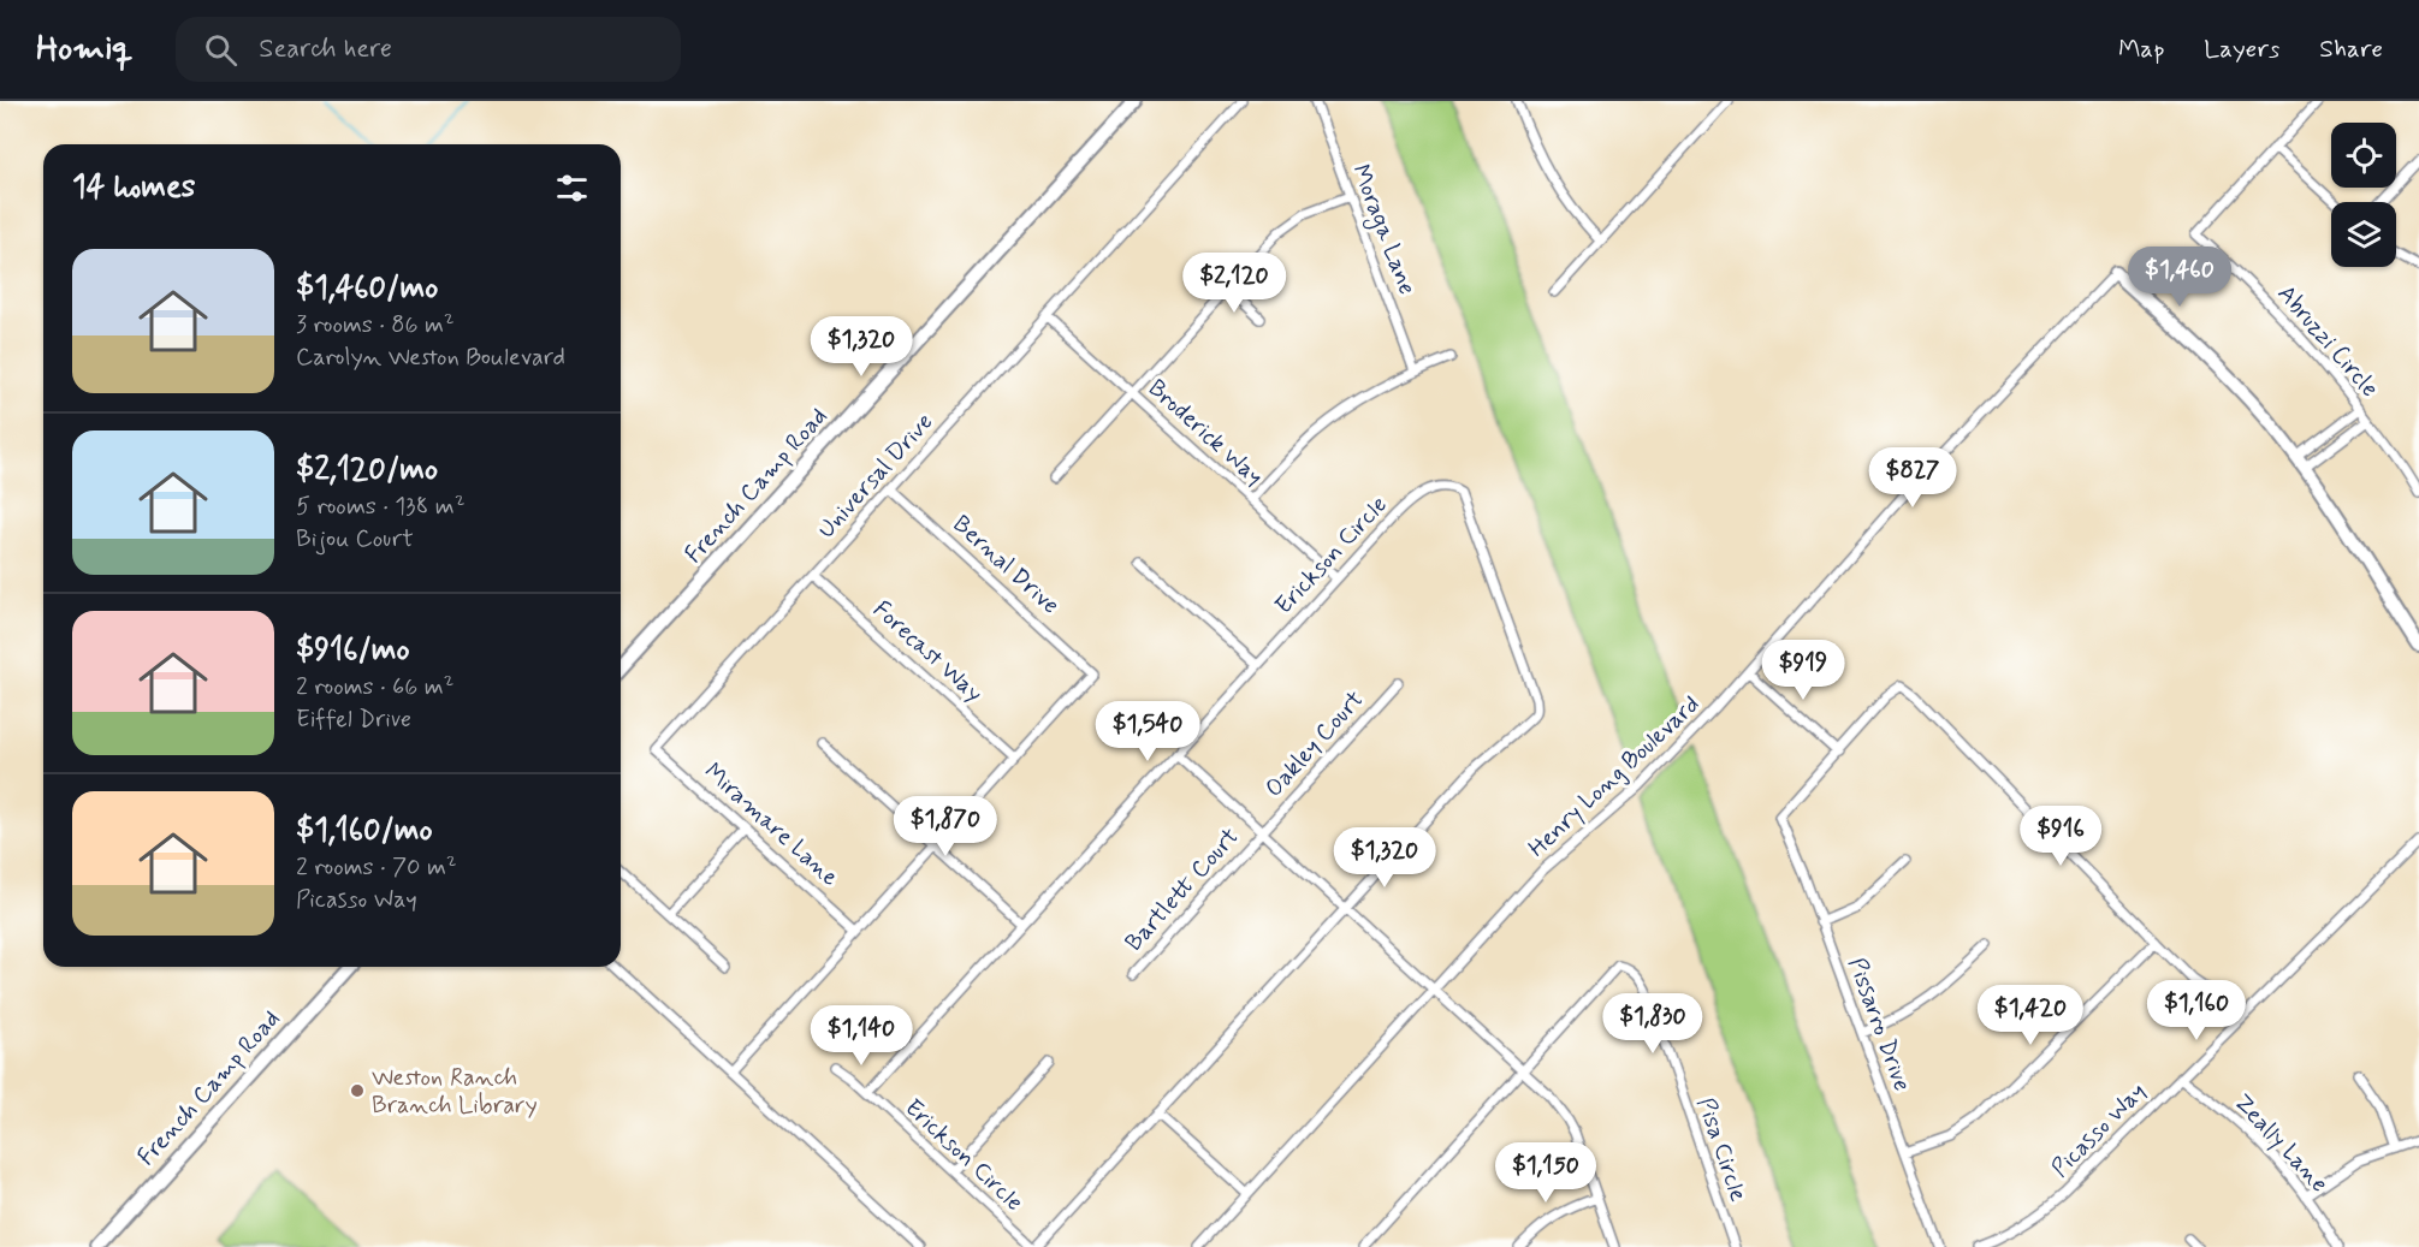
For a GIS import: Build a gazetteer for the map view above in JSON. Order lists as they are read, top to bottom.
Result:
{
  "streets": {
    "street": [
      "Moraga Lane",
      "Abruzzi Circle",
      "Broderick Way",
      "Universal Drive",
      "French Camp Road",
      "Erickson Circle",
      "Bernal Drive",
      "Forecast Way",
      "Oakley Court",
      "Henry Long Boulevard",
      "Miramare Lane",
      "Bartlett Court",
      "Pissarro Drive",
      "Picasso Way",
      "Zeally Lane",
      "Pisa Circle"
    ]
  },
  "crossings": [
    ["Broderick Way", "Universal Drive"],
    ["Broderick Way", "Erickson Circle"],
    ["Universal Drive", "Bernal Drive"],
    ["Universal Drive", "Forecast Way"],
    ["Universal Drive", "Miramare Lane"],
    ["Bernal Drive", "Forecast Way"],
    ["Oakley Court", "Bartlett Court"],
    ["Picasso Way", "Zeally Lane"]
  ],
  "places": ["Weston Ranch Branch Library"],
  "page": {
    "header": "Homiq",
    "search": "Search here",
    "nav": ["Map", "Layers", "Share"],
    "heading": "14 homes",
    "list": [
      {
        "name": "$1,460/mo",
        "note": "3 rooms · 86 m² · Carolyn Weston Boulevard"
      },
      {
        "name": "$2,120/mo",
        "note": "5 rooms · 138 m² · Bijou Court"
      },
      {
        "name": "$916/mo",
        "note": "2 rooms · 66 m² · Eiffel Drive"
      },
      {
        "name": "$1,160/mo",
        "note": "2 rooms · 70 m² · Picasso Way"
      }
    ],
    "price": [
      "$1,460",
      "$2,120",
      "$1,320",
      "$827",
      "$919",
      "$1,540",
      "$1,870",
      "$916",
      "$1,320",
      "$1,160",
      "$1,420",
      "$1,830",
      "$1,140",
      "$1,150"
    ]
  }
}
